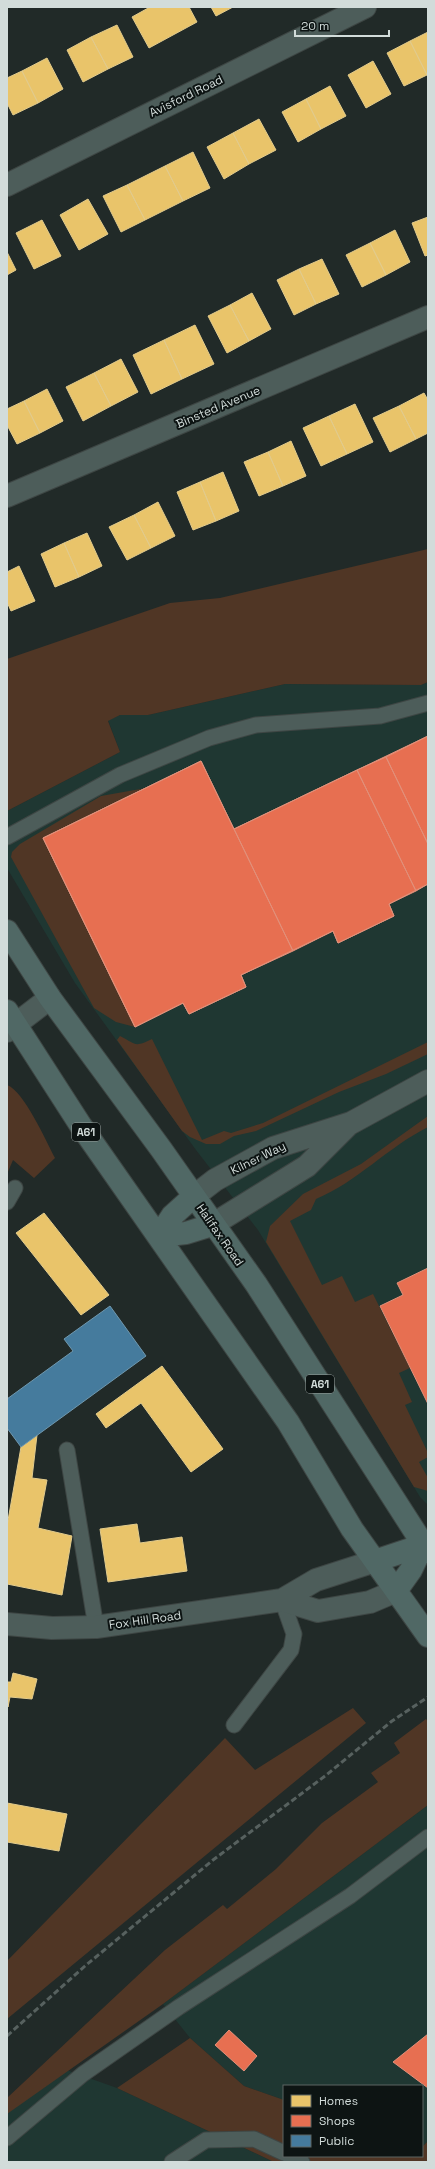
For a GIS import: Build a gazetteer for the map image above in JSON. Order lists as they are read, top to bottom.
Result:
{
  "streets": {
    "highway": ["A61", "Halifax Road"],
    "street": [
      "Avisford Road",
      "Binsted Avenue",
      "Kilner Way",
      "Fox Hill Road"
    ]
  },
  "crossings": [
    ["A61", "Fox Hill Road"],
    ["Kilner Way", "Halifax Road"]
  ],
  "legend": ["Homes", "Shops", "Public"],
  "scale_bar": "20 m"
}
